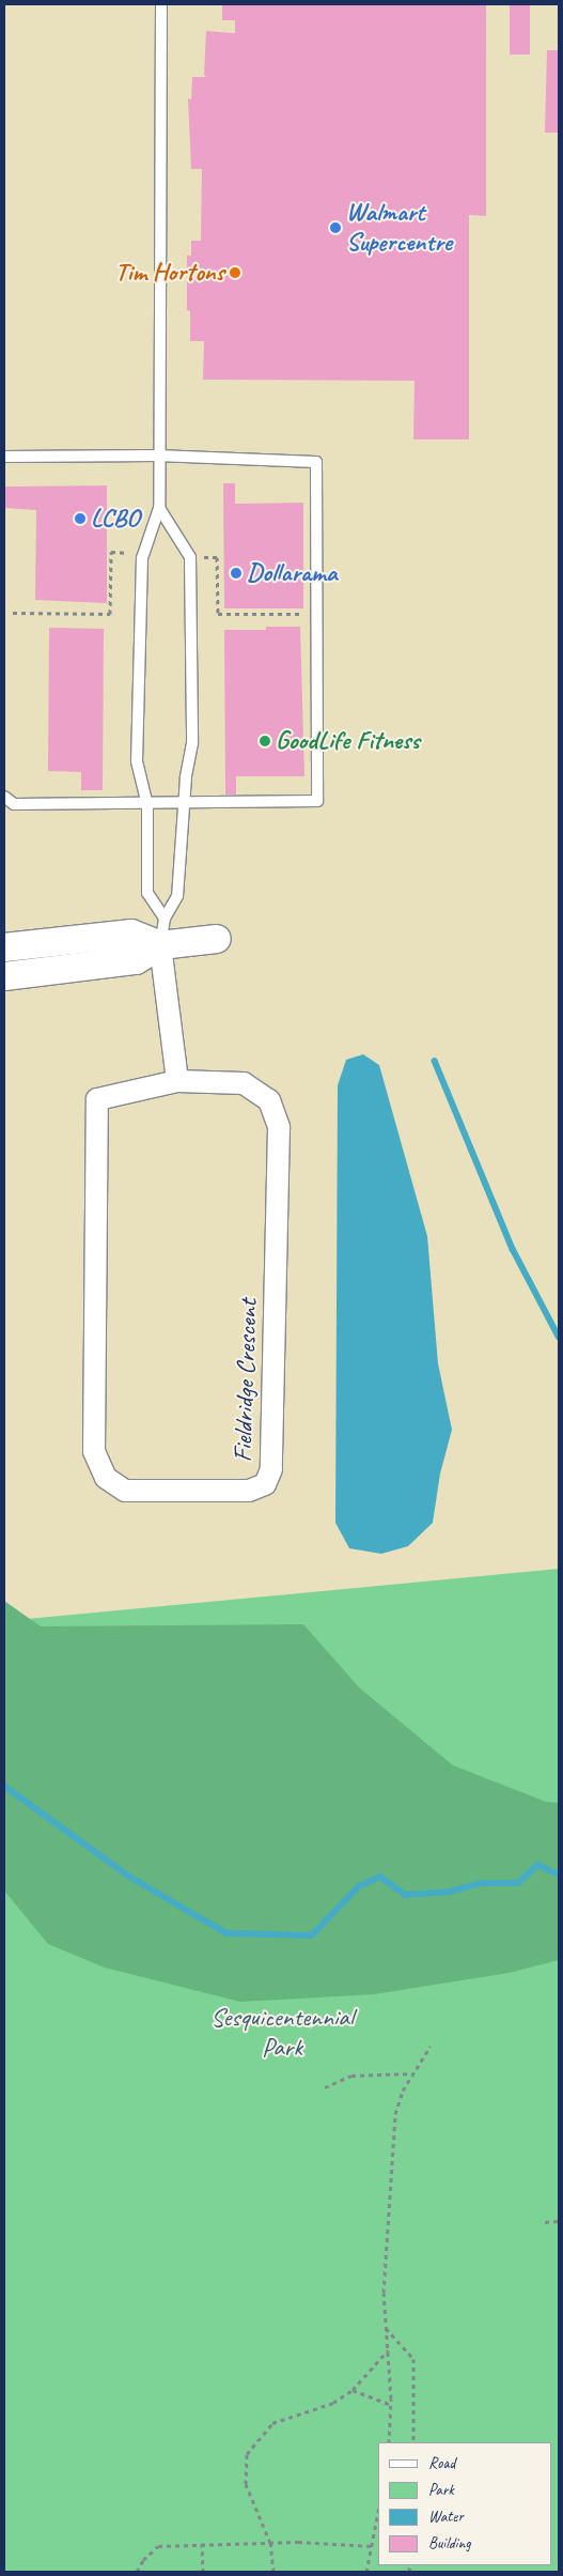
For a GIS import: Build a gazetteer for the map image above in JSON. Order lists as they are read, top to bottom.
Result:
{
  "streets": {
    "street": ["Fieldridge Crescent"]
  },
  "parks": ["Sesquicentennial Park"],
  "places": [
    "Walmart Supercentre",
    "Tim Hortons",
    "LCBO",
    "Dollarama",
    "GoodLife Fitness"
  ],
  "legend": [
    "Road",
    "Park",
    "Water",
    "Building"
  ]
}
